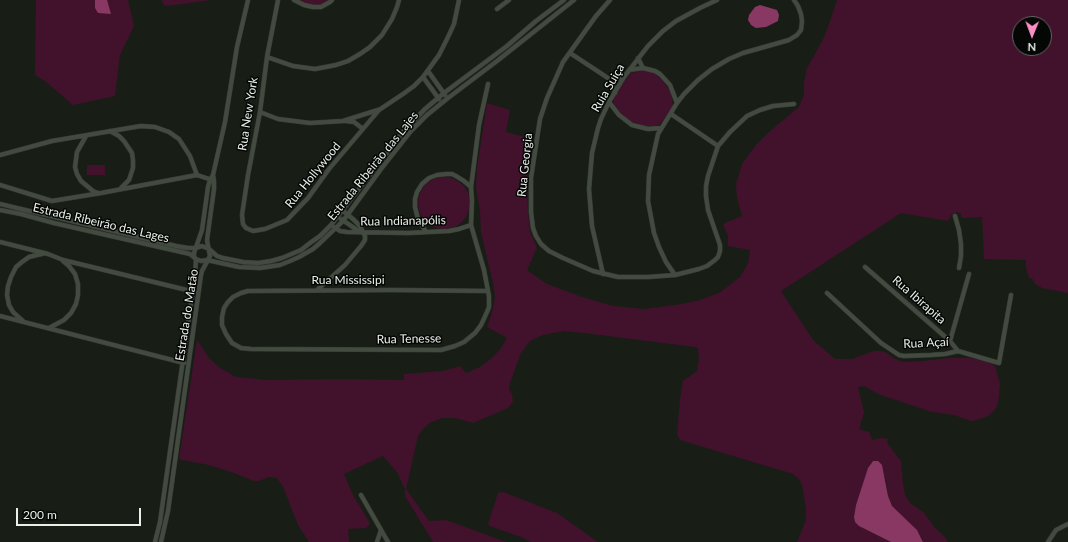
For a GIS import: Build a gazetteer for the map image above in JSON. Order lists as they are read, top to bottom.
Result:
{
  "streets": {
    "street": [
      "Ruia Suiça",
      "Rua New York",
      "Rua Georgia",
      "Estrada Ribeirão das Lajes",
      "Rua Hollywood",
      "Rua Indianapólis",
      "Estrada Ribeirão das Lages",
      "Rua Mississipi",
      "Rua Ibirapita",
      "Estrada do Matão",
      "Rua Tenesse",
      "Rua Açaí"
    ]
  },
  "crossings": [
    ["Ruia Suiça", "Rua Georgia"],
    ["Rua New York", "Rua Hollywood"],
    ["Estrada Ribeirão das Lajes", "Rua Indianapólis"],
    ["Estrada Ribeirão das Lajes", "Estrada Ribeirão das Lages"],
    ["Estrada Ribeirão das Lajes", "Estrada do Matão"],
    ["Rua Indianapólis", "Rua Tenesse"],
    ["Estrada Ribeirão das Lages", "Estrada do Matão"],
    ["Rua Mississipi", "Rua Tenesse"],
    ["Rua Ibirapita", "Rua Açaí"]
  ],
  "scale_bar": "200 m",
  "north": "bottom"
}
